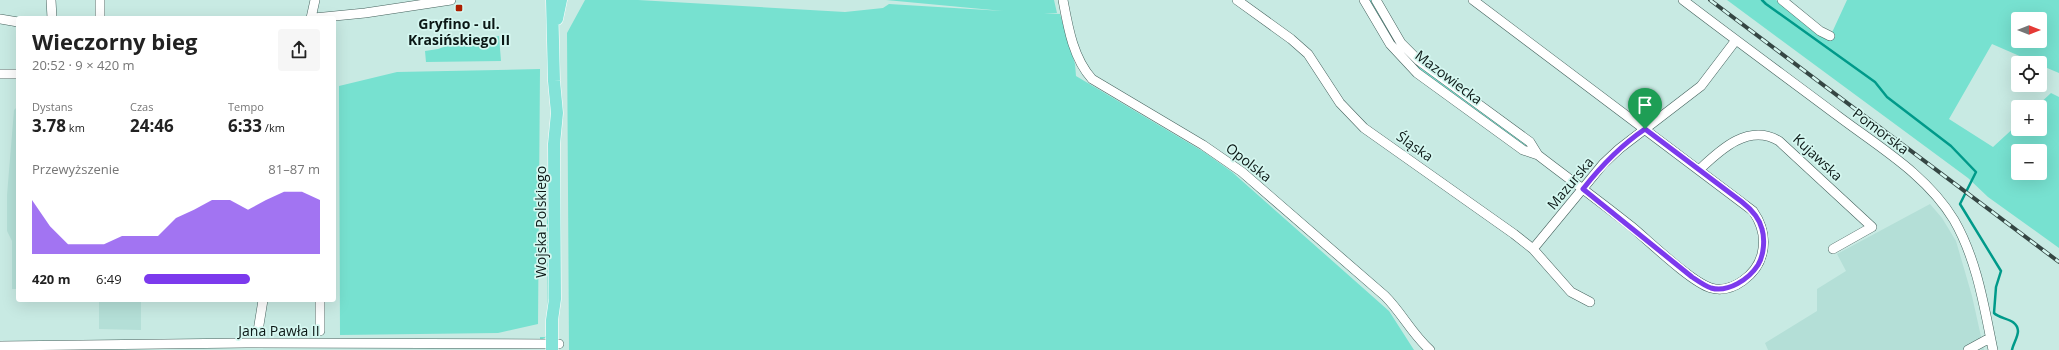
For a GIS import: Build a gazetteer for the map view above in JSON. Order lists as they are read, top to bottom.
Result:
{
  "streets": {
    "main road": ["Wojska Polskiego"],
    "street": [
      "Mazowiecka",
      "Pomorska",
      "Śląska",
      "Kujawska",
      "Opolska",
      "Mazurska",
      "Jana Pawła II"
    ]
  },
  "crossings": [
    ["Mazowiecka", "Kujawska"],
    ["Mazowiecka", "Mazurska"],
    ["Pomorska", "Mazurska"],
    ["Śląska", "Mazurska"],
    ["Wojska Polskiego", "Jana Pawła II"]
  ],
  "places": {
    "transit": ["Gryfino - ul. Krasińskiego II"]
  },
  "north": "right",
  "page": {
    "map_buttons": ["+", "−"],
    "heading": ["Wieczorny bieg", "20:52 · 9 × 420 m"],
    "stats": [
      ["Dystans", "3.78 km"],
      ["Czas", "24:46"],
      ["Tempo", "6:33 /km"]
    ],
    "chart": ["Przewyższenie", "81–87 m"],
    "list": [
      {
        "name": "420 m",
        "note": "6:49"
      }
    ]
  }
}
